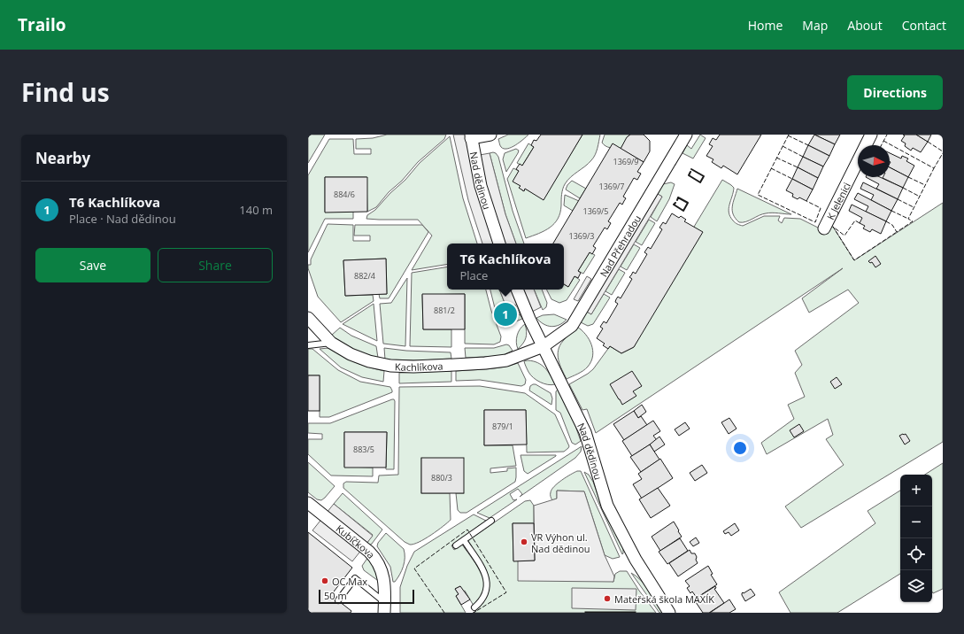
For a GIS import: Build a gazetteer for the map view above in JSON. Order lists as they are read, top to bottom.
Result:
{
  "streets": {
    "street": [
      "Nad dědinou",
      "K Jelenici",
      "Nad Přehradou",
      "Kachlíkova",
      "Kubíčkova"
    ]
  },
  "crossings": [
    ["Nad dědinou", "Nad Přehradou"],
    ["Nad dědinou", "Kachlíkova"],
    ["Nad Přehradou", "Kachlíkova"]
  ],
  "places": ["VR Výhon ul. Nad dědinou", "OC Max", "Mateřská škola MAXÍK"],
  "house_numbers": [
    "1369/9",
    "1369/7",
    "884/6",
    "1369/5",
    "1369/3",
    "882/4",
    "881/2",
    "879/1",
    "883/5",
    "880/3"
  ],
  "scale_bar": "50 m",
  "north": "right",
  "page": {
    "header": "Trailo",
    "nav": [
      "Home",
      "Map",
      "About",
      "Contact"
    ],
    "title": "Find us",
    "buttons": [
      "Directions",
      ["Save", "Share"]
    ],
    "heading": "Nearby",
    "list": [
      {
        "mark": "1",
        "name": "T6 Kachlíkova",
        "note": "Place · Nad dědinou",
        "value": "140 m"
      }
    ],
    "popup": ["T6 Kachlíkova", "Place"],
    "pins": "1",
    "map_buttons": ["+", "−"],
    "scale": "50 m"
  }
}
